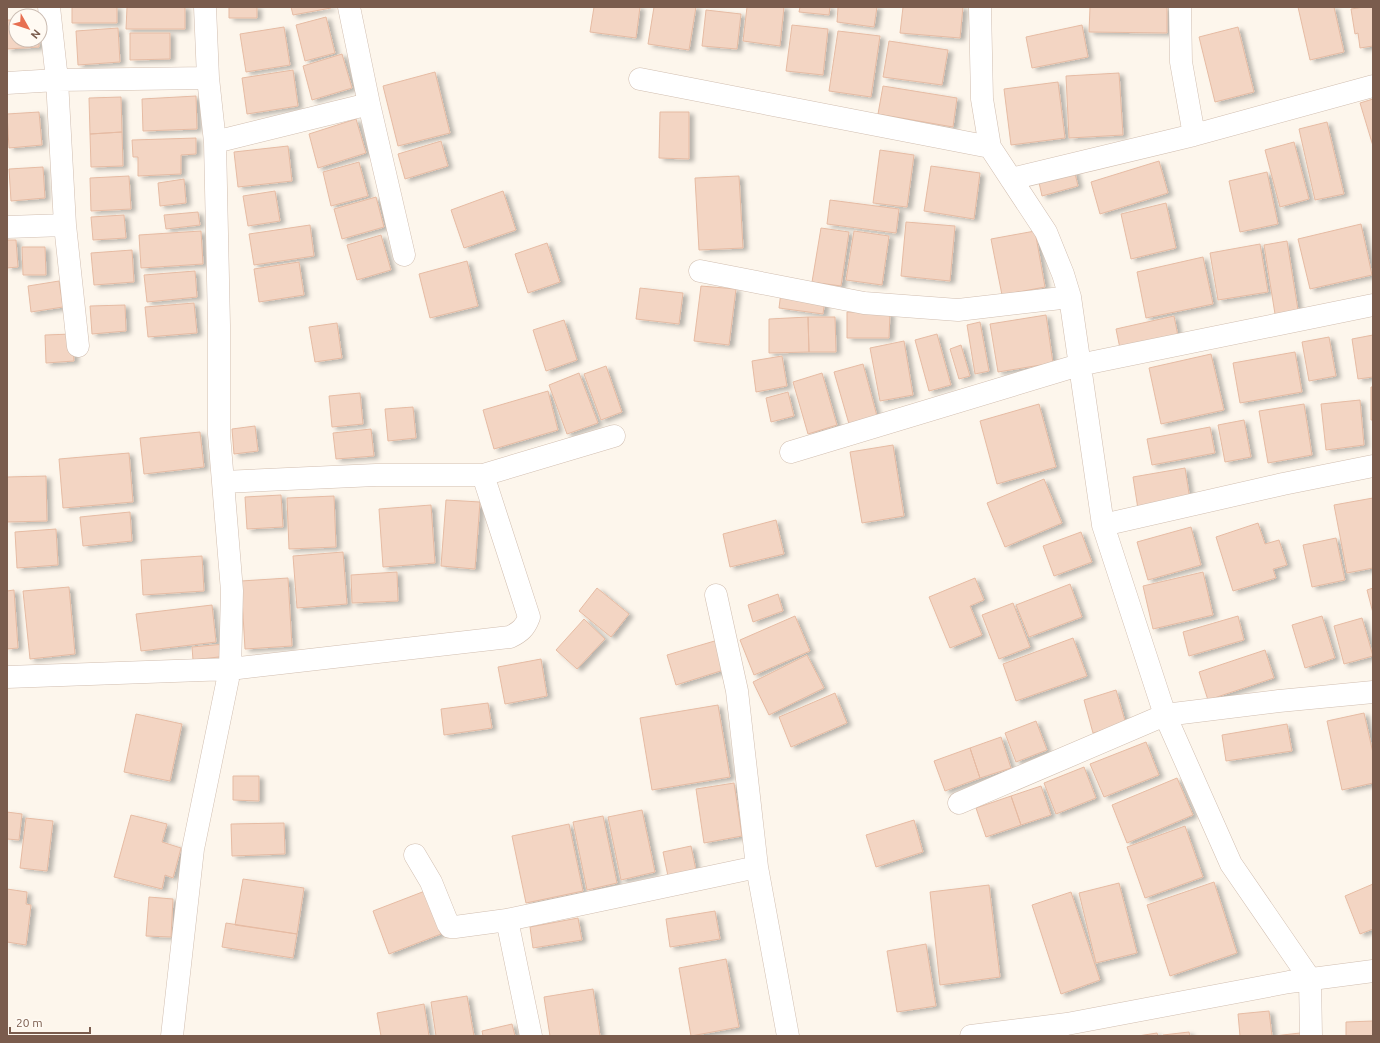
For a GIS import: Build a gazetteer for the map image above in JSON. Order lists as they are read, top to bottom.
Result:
{
  "scale_bar": "20 m",
  "north": "bottom right"
}
